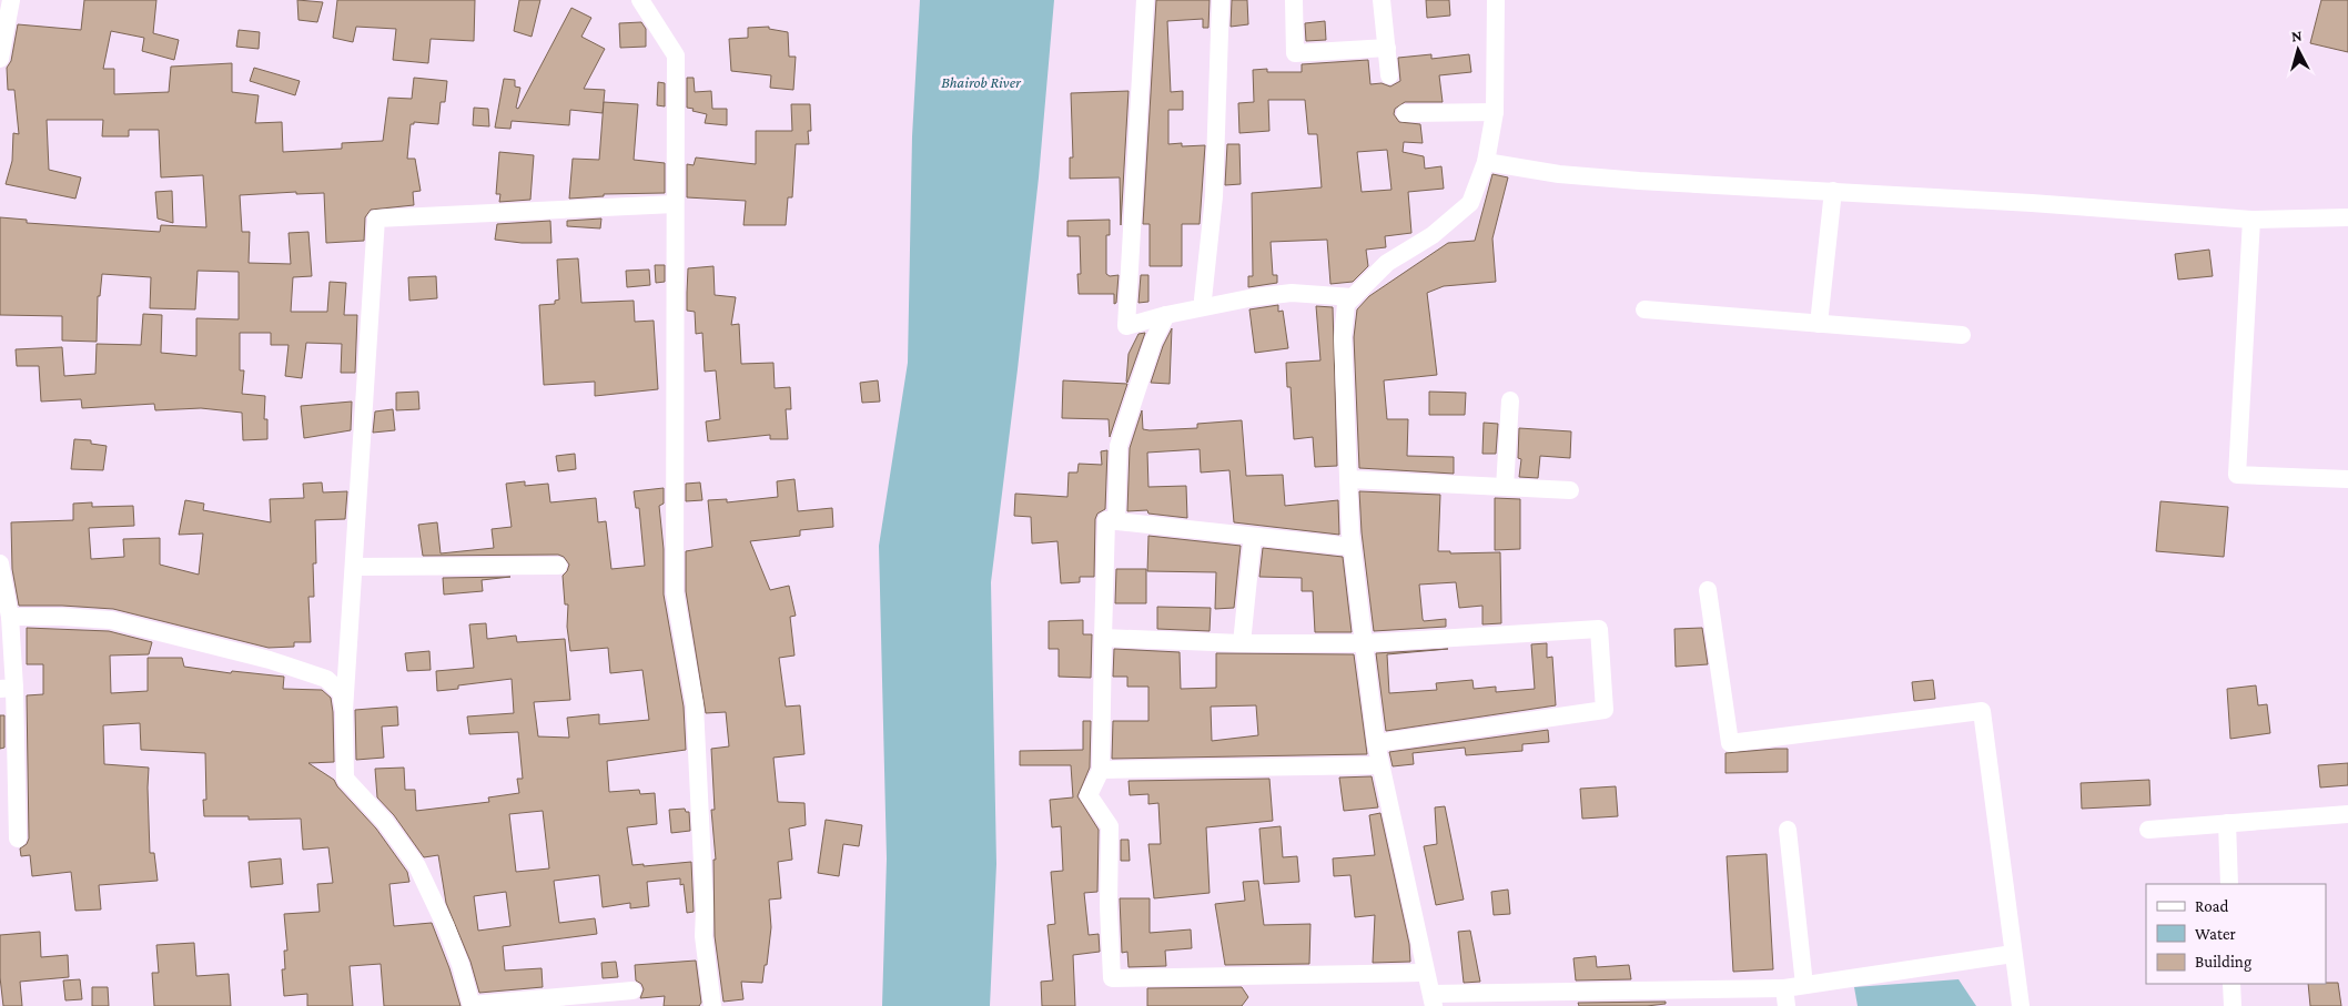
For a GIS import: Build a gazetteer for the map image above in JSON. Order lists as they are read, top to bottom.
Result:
{
  "water": ["Bhairob River"],
  "legend": ["Road", "Water", "Building"],
  "north": "top"
}
